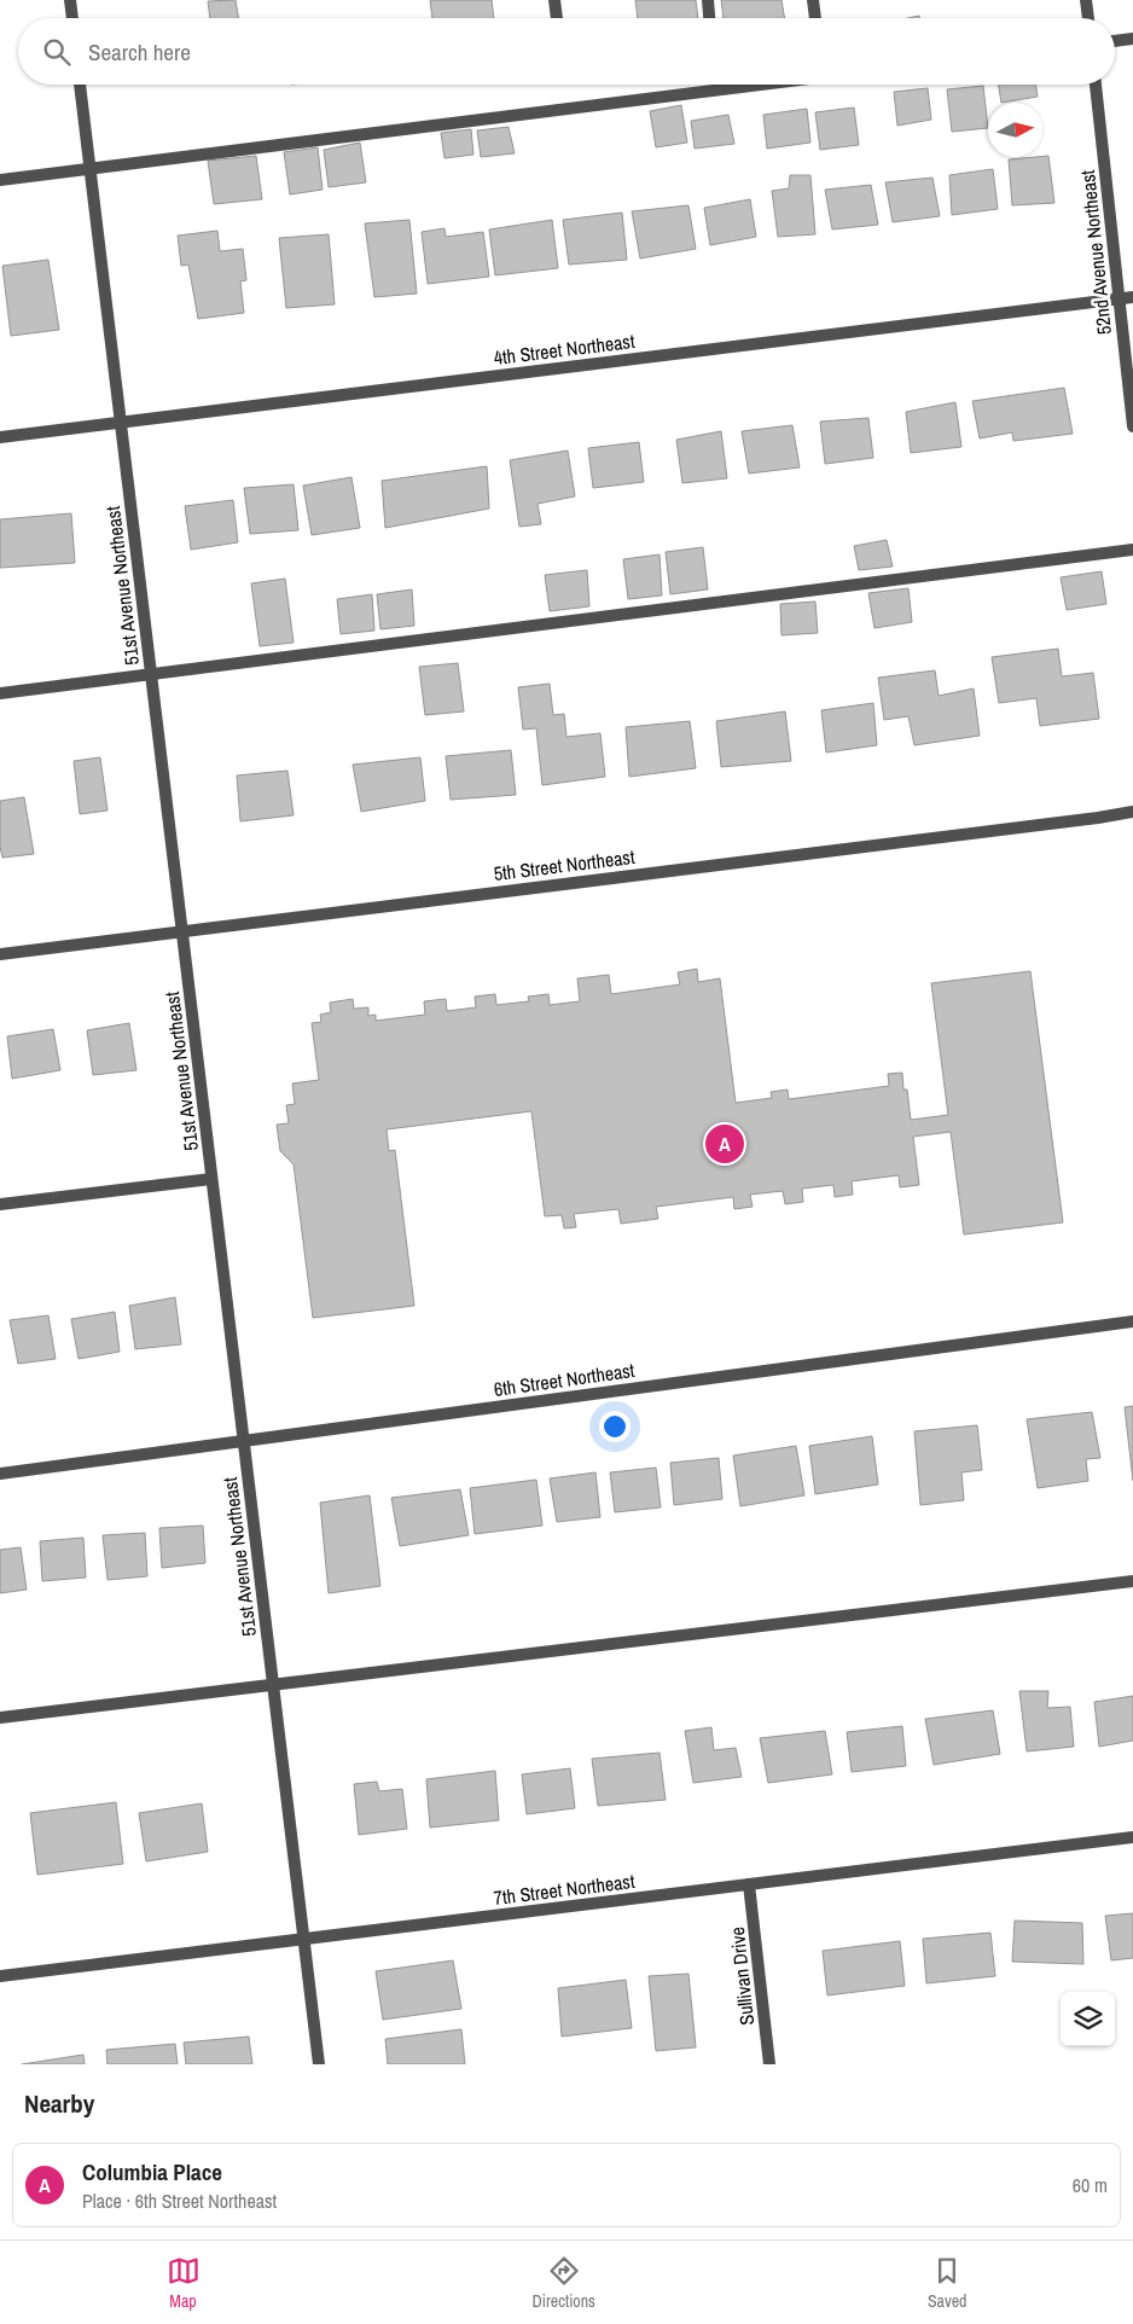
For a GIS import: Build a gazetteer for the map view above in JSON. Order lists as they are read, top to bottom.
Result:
{
  "streets": {
    "street": [
      "52nd Avenue Northeast",
      "4th Street Northeast",
      "51st Avenue Northeast",
      "5th Street Northeast",
      "6th Street Northeast",
      "7th Street Northeast",
      "Sullivan Drive"
    ]
  },
  "crossings": [
    ["52nd Avenue Northeast", "4th Street Northeast"],
    ["4th Street Northeast", "51st Avenue Northeast"],
    ["51st Avenue Northeast", "5th Street Northeast"],
    ["51st Avenue Northeast", "6th Street Northeast"],
    ["51st Avenue Northeast", "7th Street Northeast"],
    ["7th Street Northeast", "Sullivan Drive"]
  ],
  "north": "right",
  "page": {
    "search": "Search here",
    "pins": "A",
    "heading": "Nearby",
    "list": [
      {
        "mark": "A",
        "name": "Columbia Place",
        "note": "Place · 6th Street Northeast",
        "value": "60 m"
      }
    ],
    "nav": ["Map", "Directions", "Saved"]
  }
}
